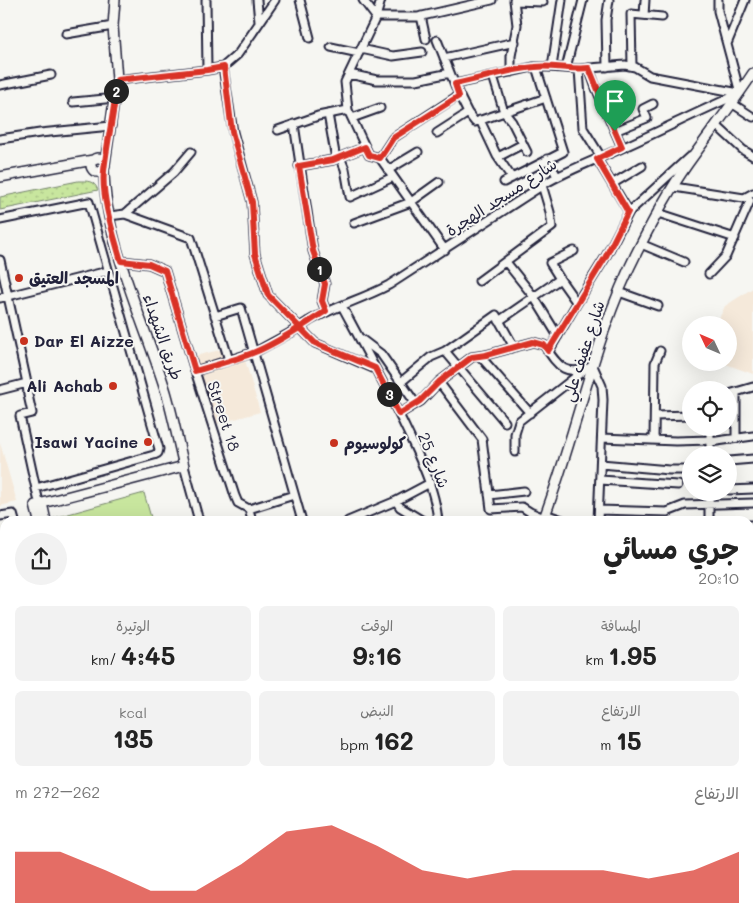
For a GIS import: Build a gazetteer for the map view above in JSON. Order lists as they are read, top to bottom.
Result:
{
  "streets": {
    "main road": ["طريق الشهداء", "شارع عفيف علي"],
    "street": ["شارع مسجد الهجرة", "Street 18", "شارع 25"]
  },
  "crossings": [
    ["شارع مسجد الهجرة", "شارع عفيف علي"],
    ["شارع مسجد الهجرة", "Street 18"],
    ["شارع مسجد الهجرة", "شارع 25"],
    ["طريق الشهداء", "Street 18"]
  ],
  "places": [
    "المسجد العتيق",
    "Dar El Aizze",
    "Ali Achab",
    "Isawi Yacine",
    "كولوسيوم"
  ],
  "north": "top left",
  "page": {
    "pins": ["2", "1", "3"],
    "heading": ["جري مسائي", "20:10"],
    "stats": [
      ["المسافة", "1.95 km"],
      ["الوقت", "9:16"],
      ["الوتيرة", "4:45 /km"],
      ["الارتفاع", "15 m"],
      ["النبض", "162 bpm"],
      ["kcal", "135"]
    ],
    "chart": ["الارتفاع", "262–272 m"]
  }
}
